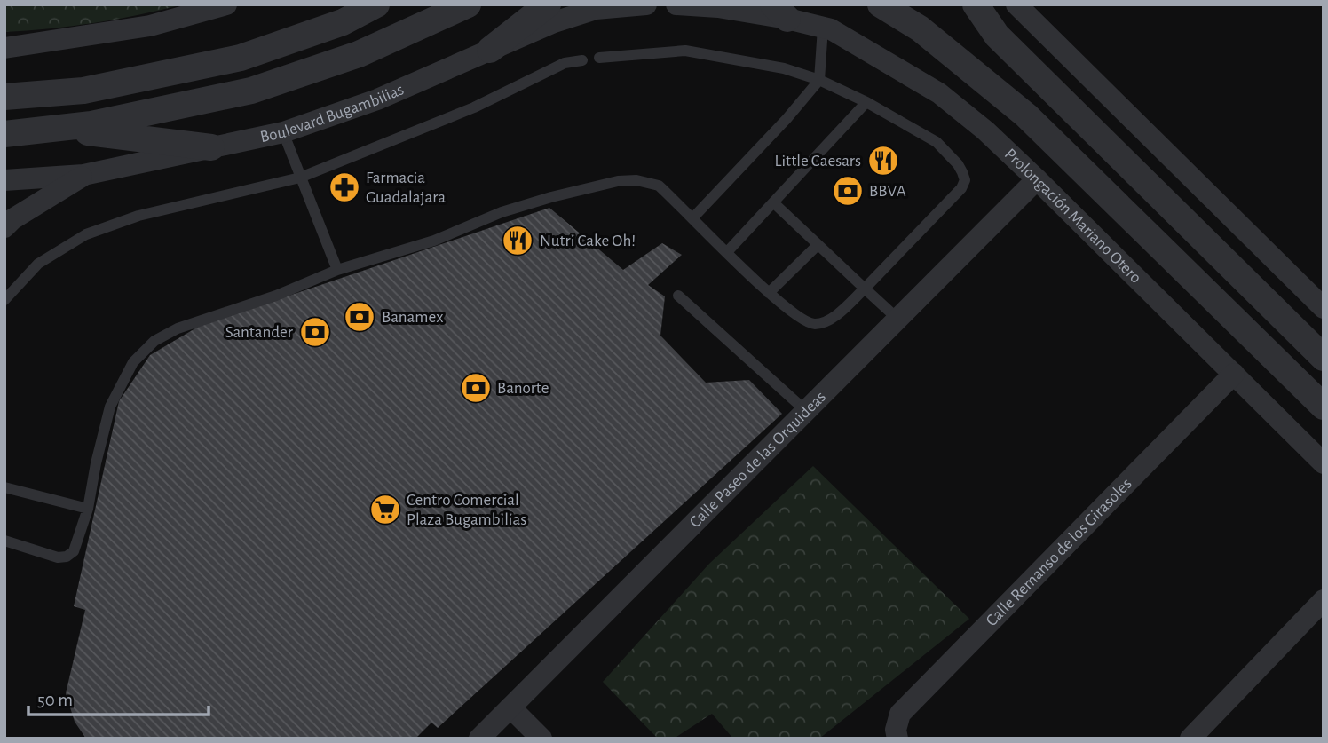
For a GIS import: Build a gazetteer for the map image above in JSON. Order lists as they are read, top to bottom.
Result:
{
  "streets": {
    "street": [
      "Boulevard Bugambilias",
      "Prolongación Mariano Otero",
      "Calle Paseo de las Orquideas",
      "Calle Remanso de los Girasoles"
    ]
  },
  "crossings": [
    ["Prolongación Mariano Otero", "Calle Paseo de las Orquideas"],
    ["Prolongación Mariano Otero", "Calle Remanso de los Girasoles"]
  ],
  "places": {
    "restaurant": ["Little Caesars", "Nutri Cake Oh!"],
    "pharmacy": ["Farmacia Guadalajara"],
    "bank": [
      "BBVA",
      "Banamex",
      "Santander",
      "Banorte"
    ],
    "supermarket": ["Centro Comercial Plaza Bugambilias"]
  },
  "scale_bar": "50 m"
}
